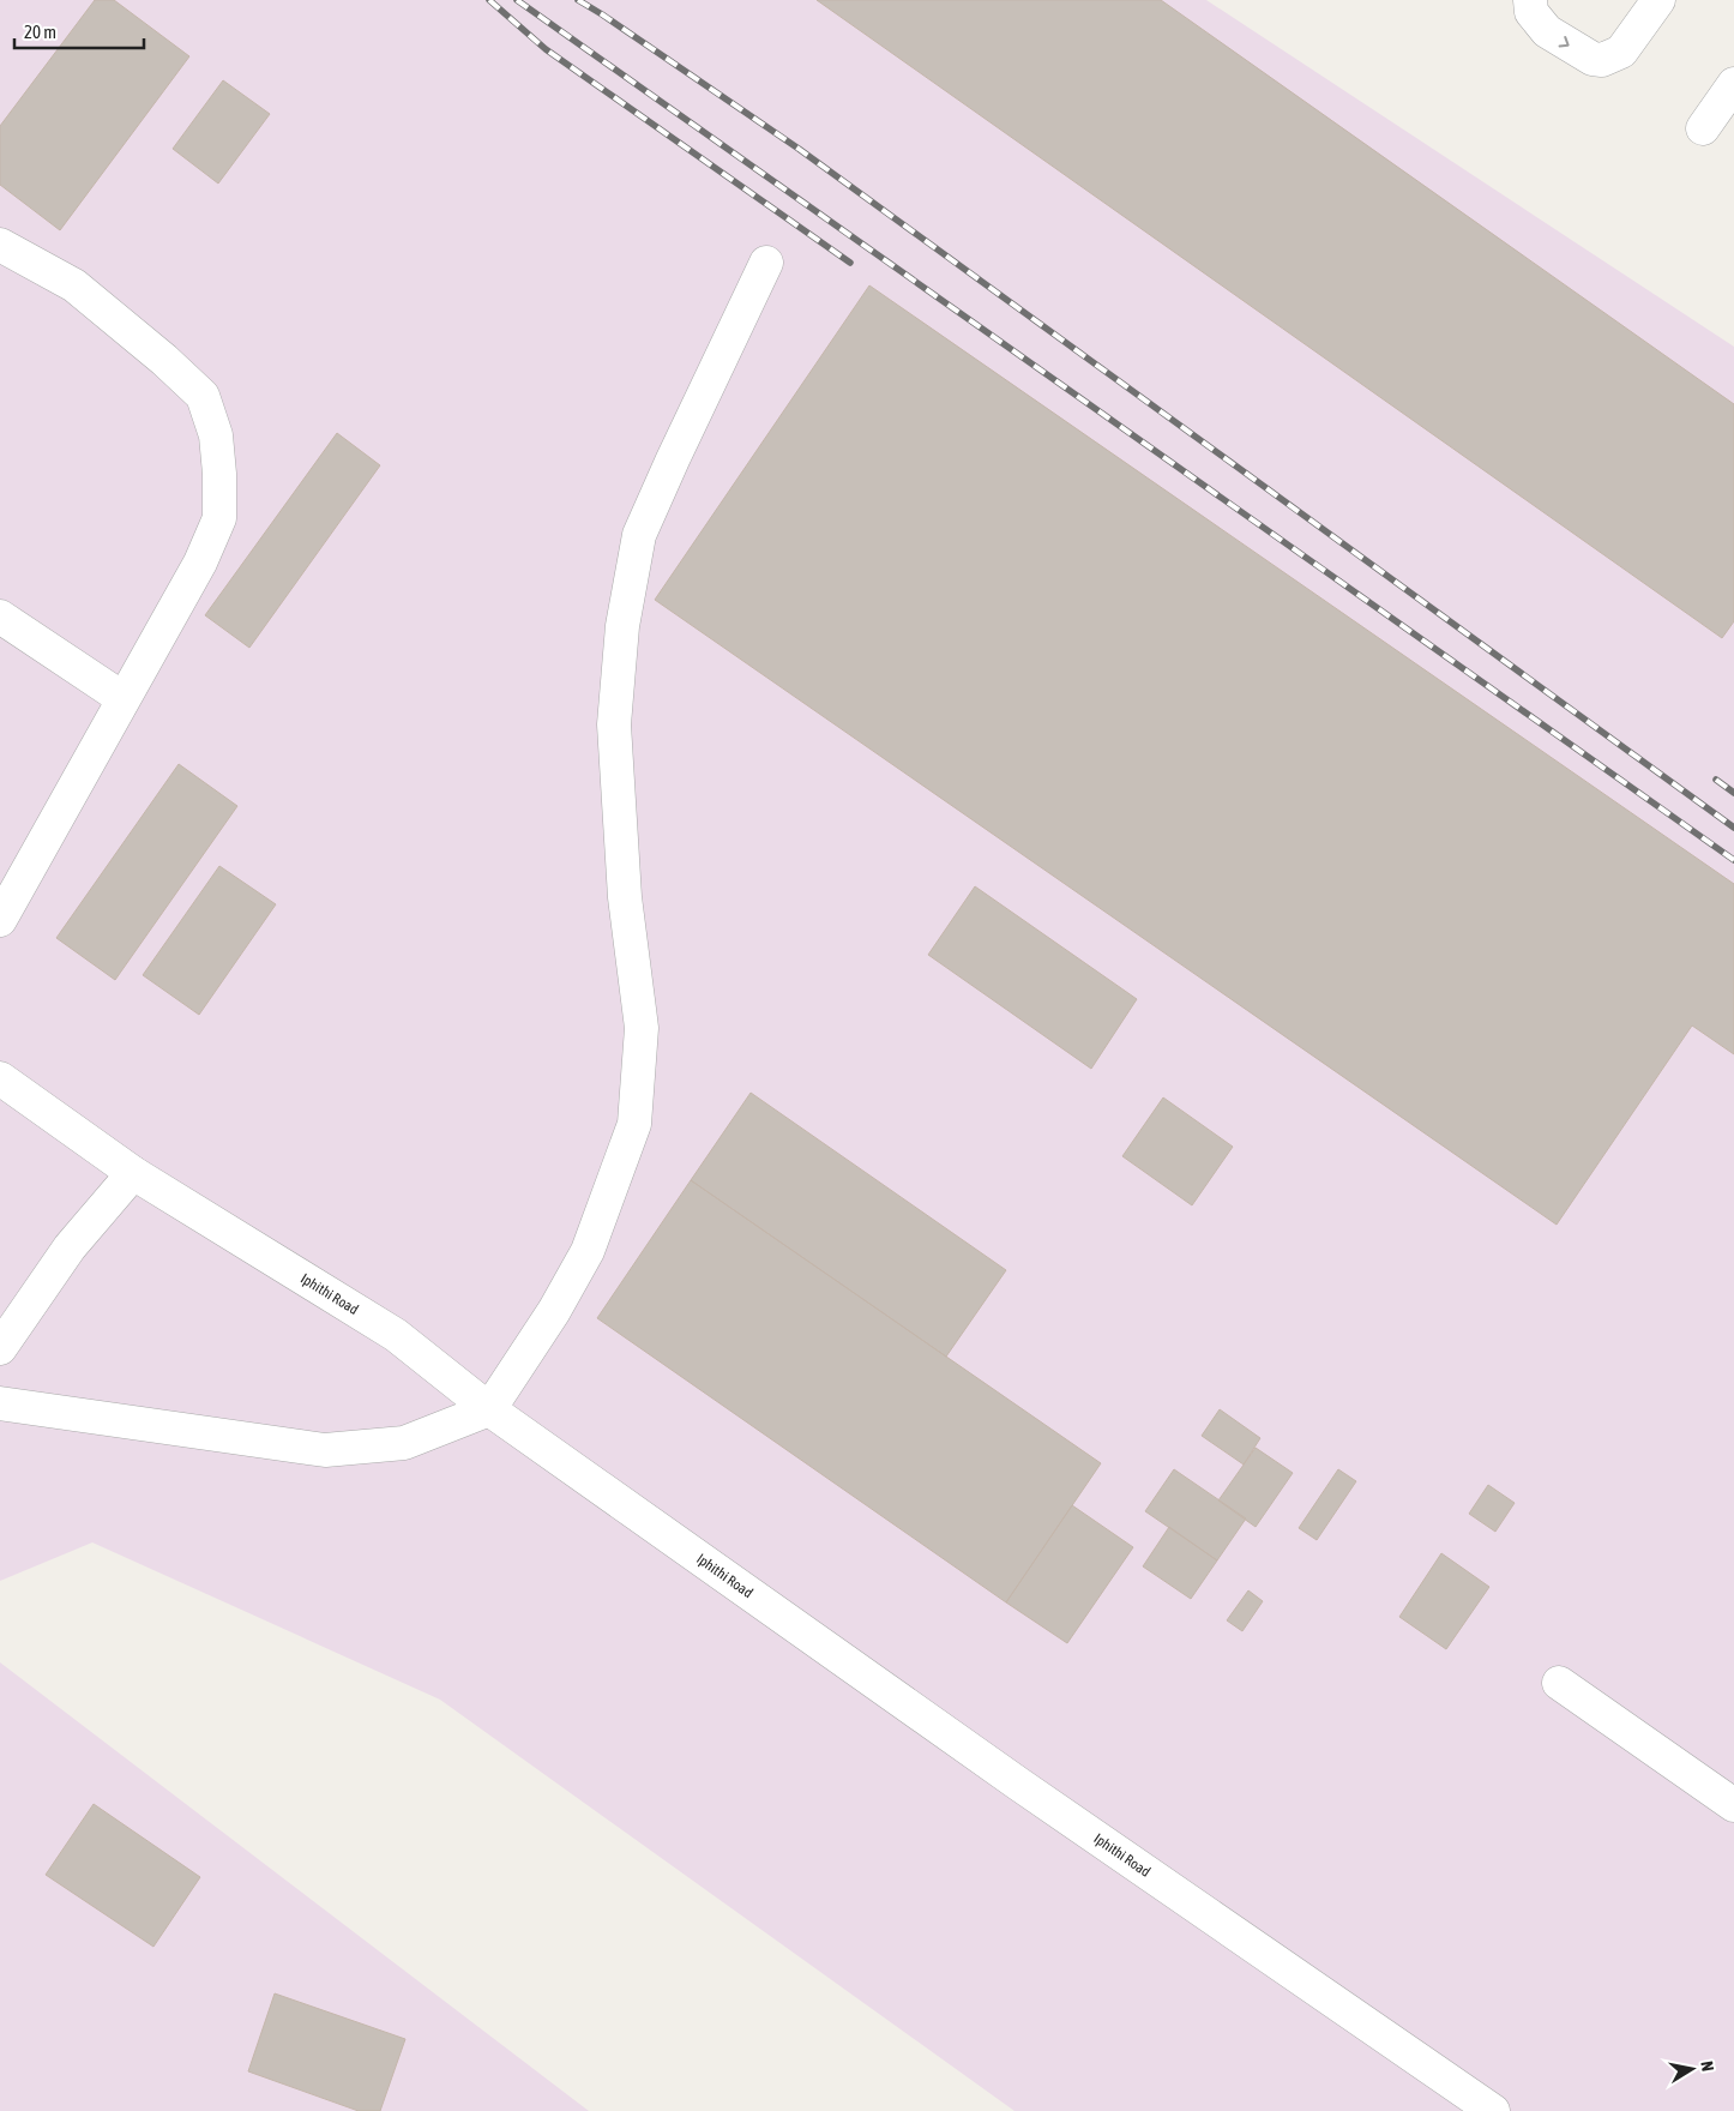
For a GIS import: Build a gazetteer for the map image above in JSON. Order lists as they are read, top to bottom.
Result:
{
  "streets": {
    "lane": ["Iphithi Road"]
  },
  "scale_bar": "20 m",
  "north": "right"
}
